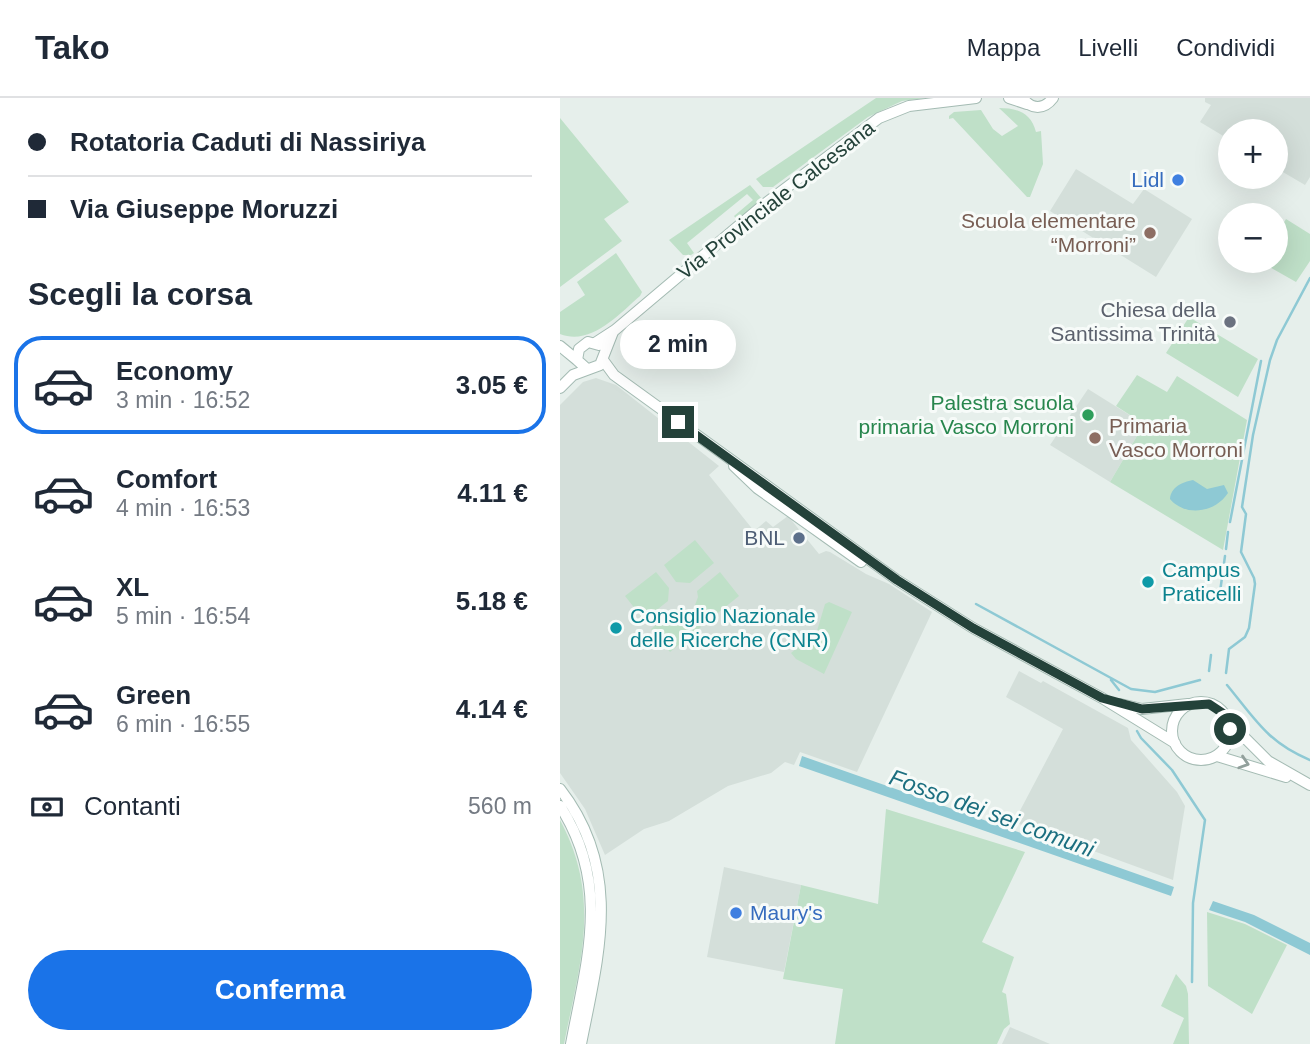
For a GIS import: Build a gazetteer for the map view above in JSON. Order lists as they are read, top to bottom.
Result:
{
  "streets": {
    "main road": ["Via Provinciale Calcesana"]
  },
  "water": ["Fosso dei sei comuni"],
  "places": [
    "Lidl",
    "Scuola elementare “Morroni”",
    "Chiesa della Santissima Trinità",
    "Palestra scuola primaria Vasco Morroni",
    "Primaria Vasco Morroni",
    "BNL",
    "Campus Praticelli",
    "Consiglio Nazionale delle Ricerche (CNR)",
    "Maury's"
  ],
  "page": {
    "header": "Tako",
    "nav": ["Mappa", "Livelli", "Condividi"],
    "banner": ["Rotatoria Caduti di Nassiriya", "Via Giuseppe Moruzzi"],
    "map_buttons": ["+", "−"],
    "heading": "Scegli la corsa",
    "bubble": "2 min",
    "list": [
      {
        "name": "Economy",
        "note": "3 min · 16:52",
        "value": "3.05 €"
      },
      {
        "name": "Comfort",
        "note": "4 min · 16:53",
        "value": "4.11 €"
      },
      {
        "name": "XL",
        "note": "5 min · 16:54",
        "value": "5.18 €"
      },
      {
        "name": "Green",
        "note": "6 min · 16:55",
        "value": "4.14 €"
      }
    ],
    "pay": ["Contanti", "560 m"],
    "buttons": "Conferma"
  }
}
